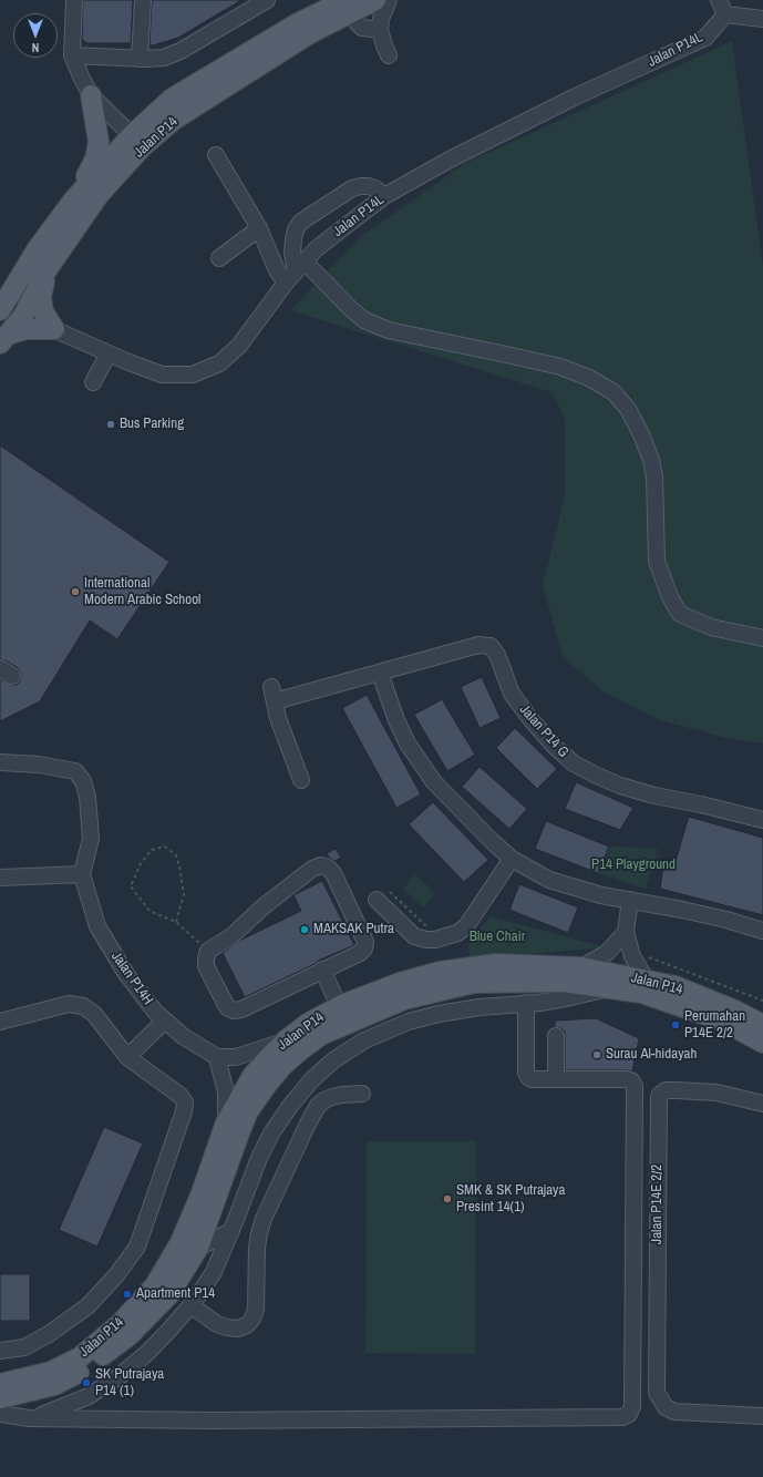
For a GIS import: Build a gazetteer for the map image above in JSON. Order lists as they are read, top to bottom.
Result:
{
  "streets": {
    "main road": ["Jalan P14"],
    "street": [
      "Jalan P14L",
      "Jalan P14 G",
      "Jalan P14H",
      "Jalan P14E 2/2"
    ]
  },
  "crossings": [
    ["Jalan P14L", "Jalan P14"]
  ],
  "parks": ["P14 Playground", "Blue Chair"],
  "places": [
    "Bus Parking",
    "International Modern Arabic School",
    "MAKSAK Putra",
    "Perumahan P14E 2/2",
    "Surau Al-hidayah",
    "SMK & SK Putrajaya Presint 14(1)",
    "Apartment P14",
    "SK Putrajaya P14 (1)"
  ],
  "north": "bottom"
}
